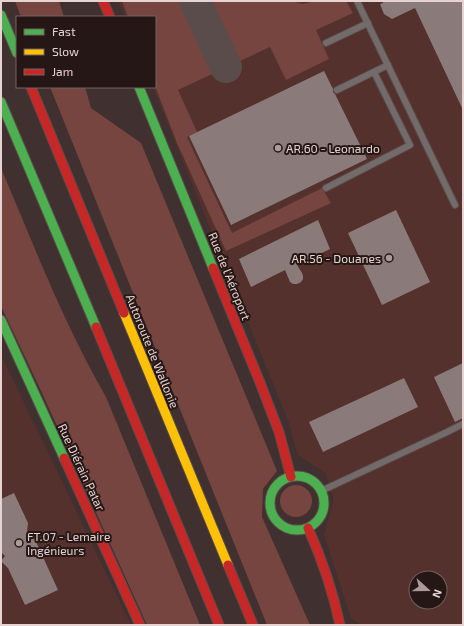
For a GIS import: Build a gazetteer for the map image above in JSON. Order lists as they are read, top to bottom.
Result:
{
  "streets": {
    "main road": ["Rue de l'Aéroport", "Autoroute de Wallonie", "Rue Diérain Patar"]
  },
  "places": ["AR.60 - Leonardo", "AR.56 - Douanes", "FT.07 - Lemaire Ingénieurs"],
  "legend": ["Fast", "Slow", "Jam"],
  "north": "right"
}
